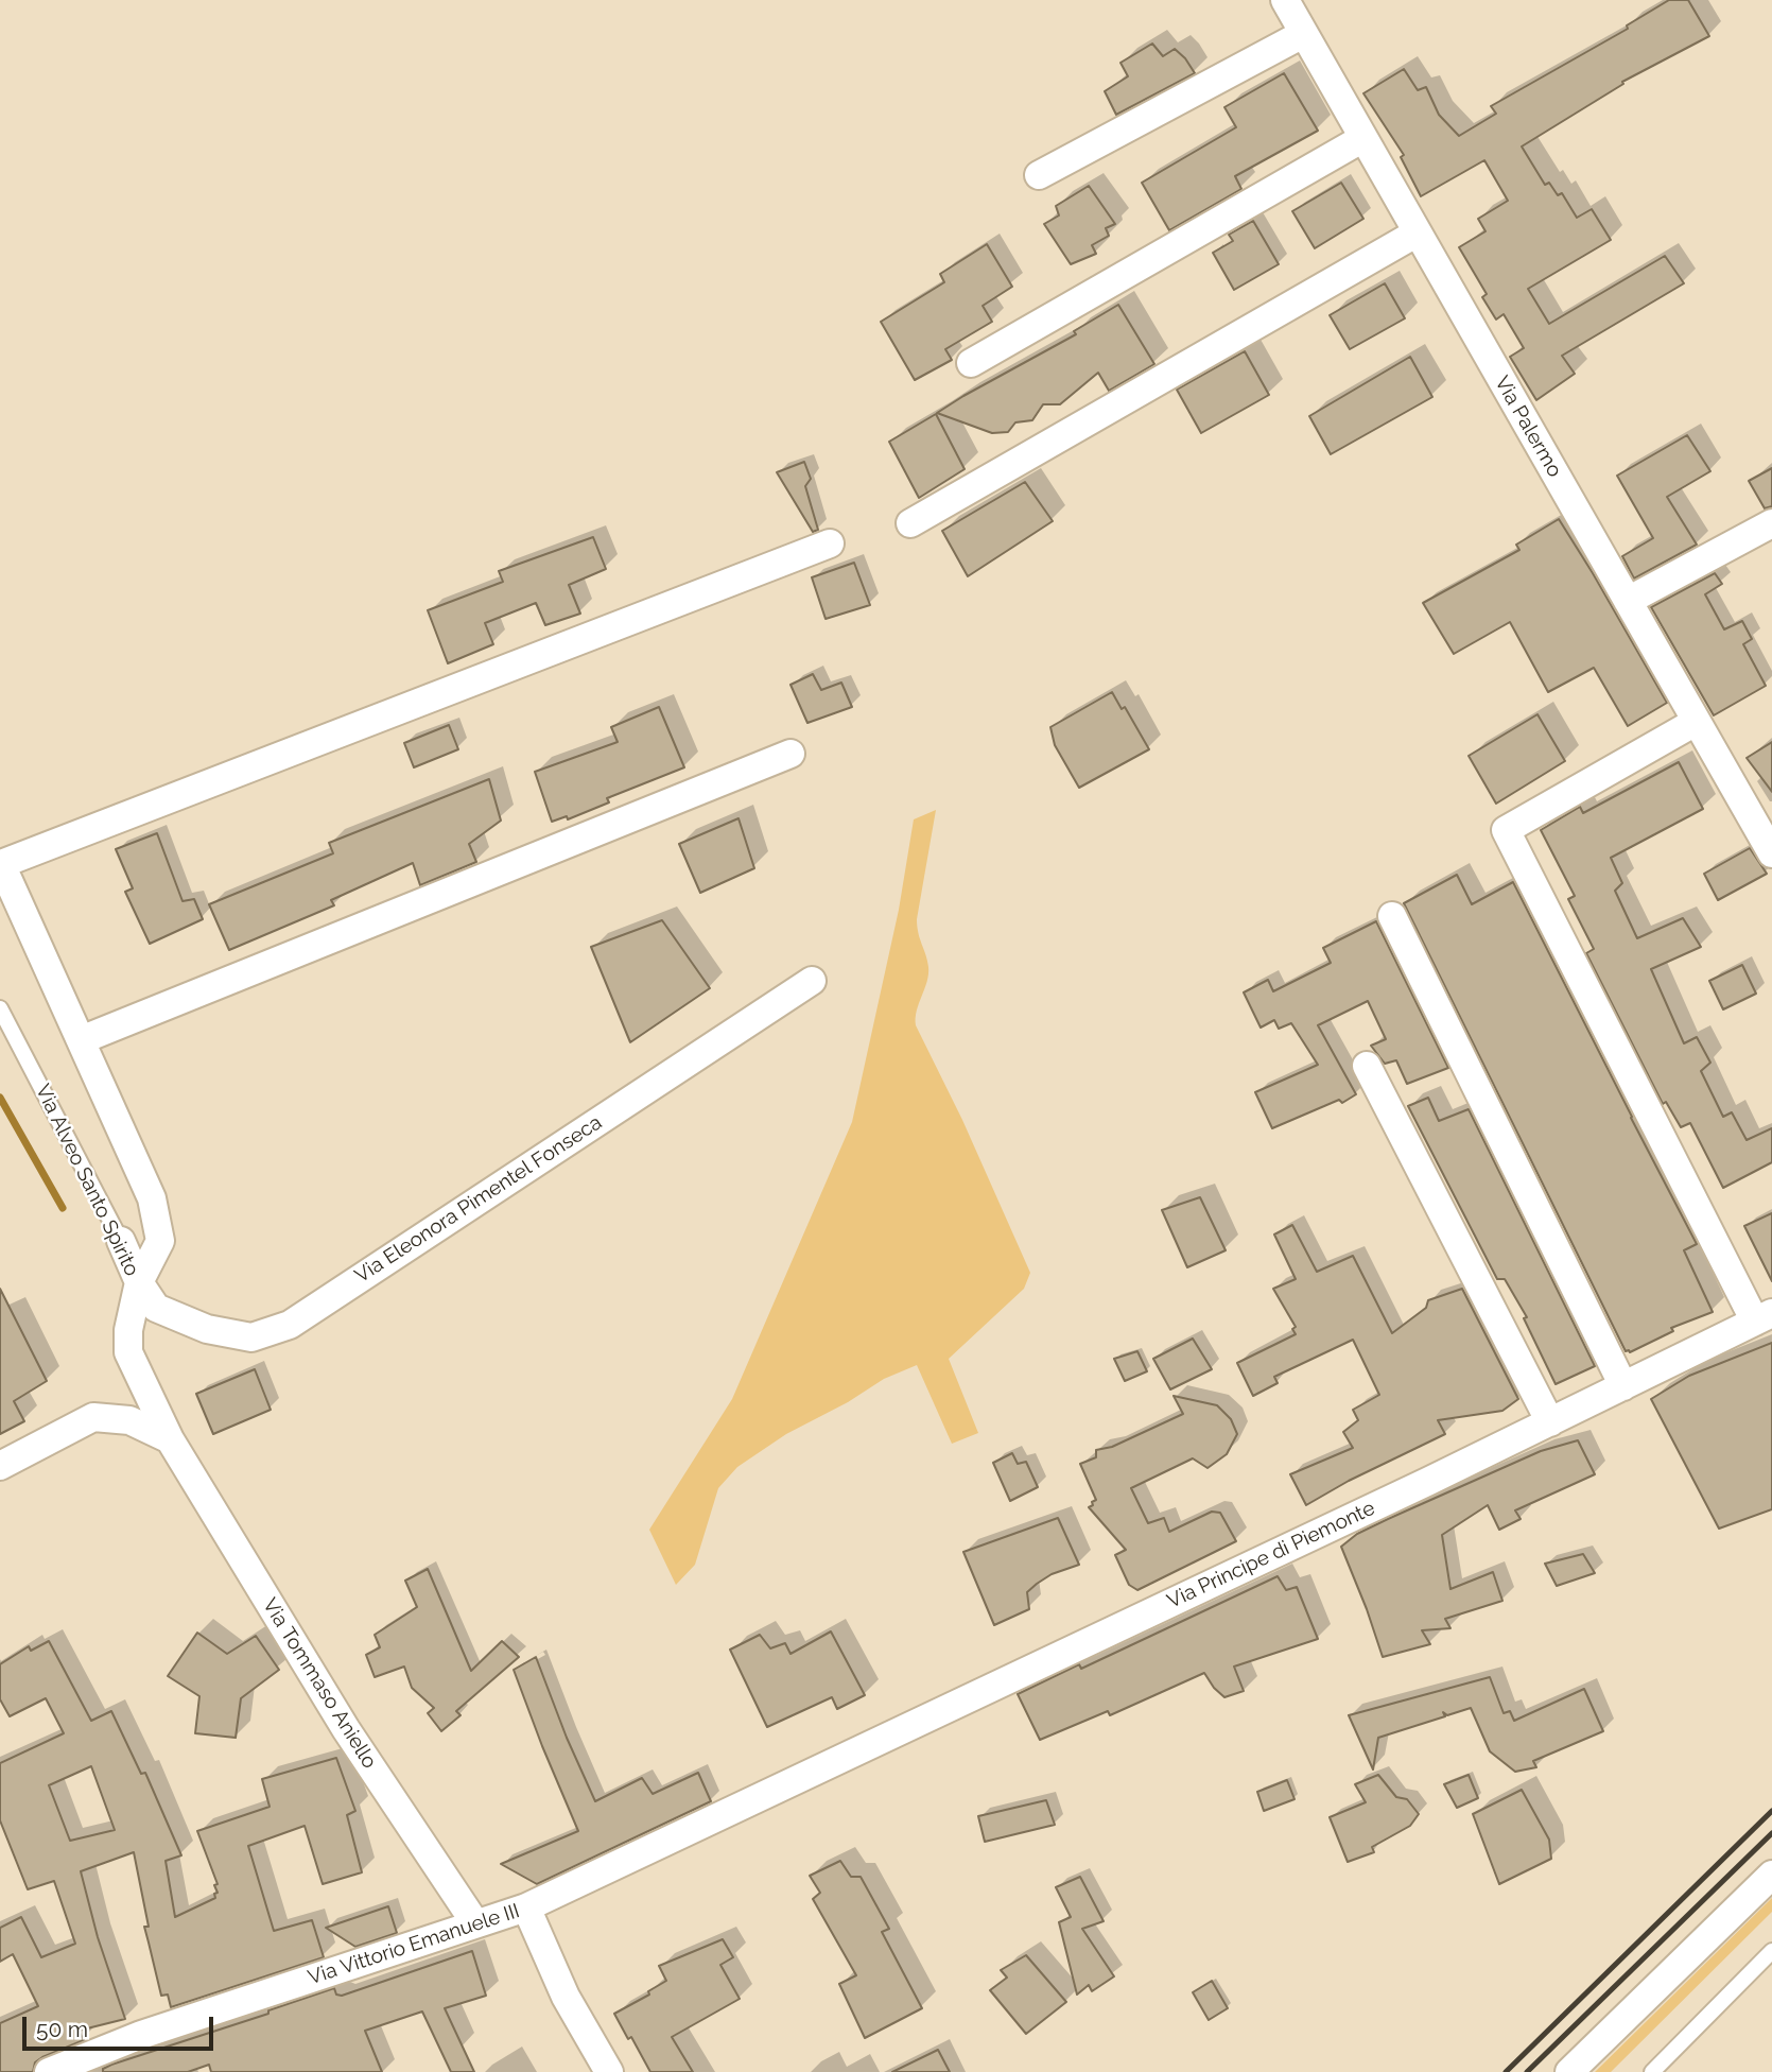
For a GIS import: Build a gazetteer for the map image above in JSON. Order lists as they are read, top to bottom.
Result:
{
  "streets": {
    "street": [
      "Via Palermo",
      "Via Alveo Santo Spirito",
      "Via Eleonora Pimentel Fonseca",
      "Via Principe di Piemonte",
      "Via Tommaso Aniello",
      "Via Vittorio Emanuele III"
    ]
  },
  "crossings": [
    ["Via Alveo Santo Spirito", "Via Eleonora Pimentel Fonseca"],
    ["Via Alveo Santo Spirito", "Via Tommaso Aniello"],
    ["Via Principe di Piemonte", "Via Vittorio Emanuele III"],
    ["Via Tommaso Aniello", "Via Vittorio Emanuele III"]
  ],
  "scale_bar": "50 m"
}
